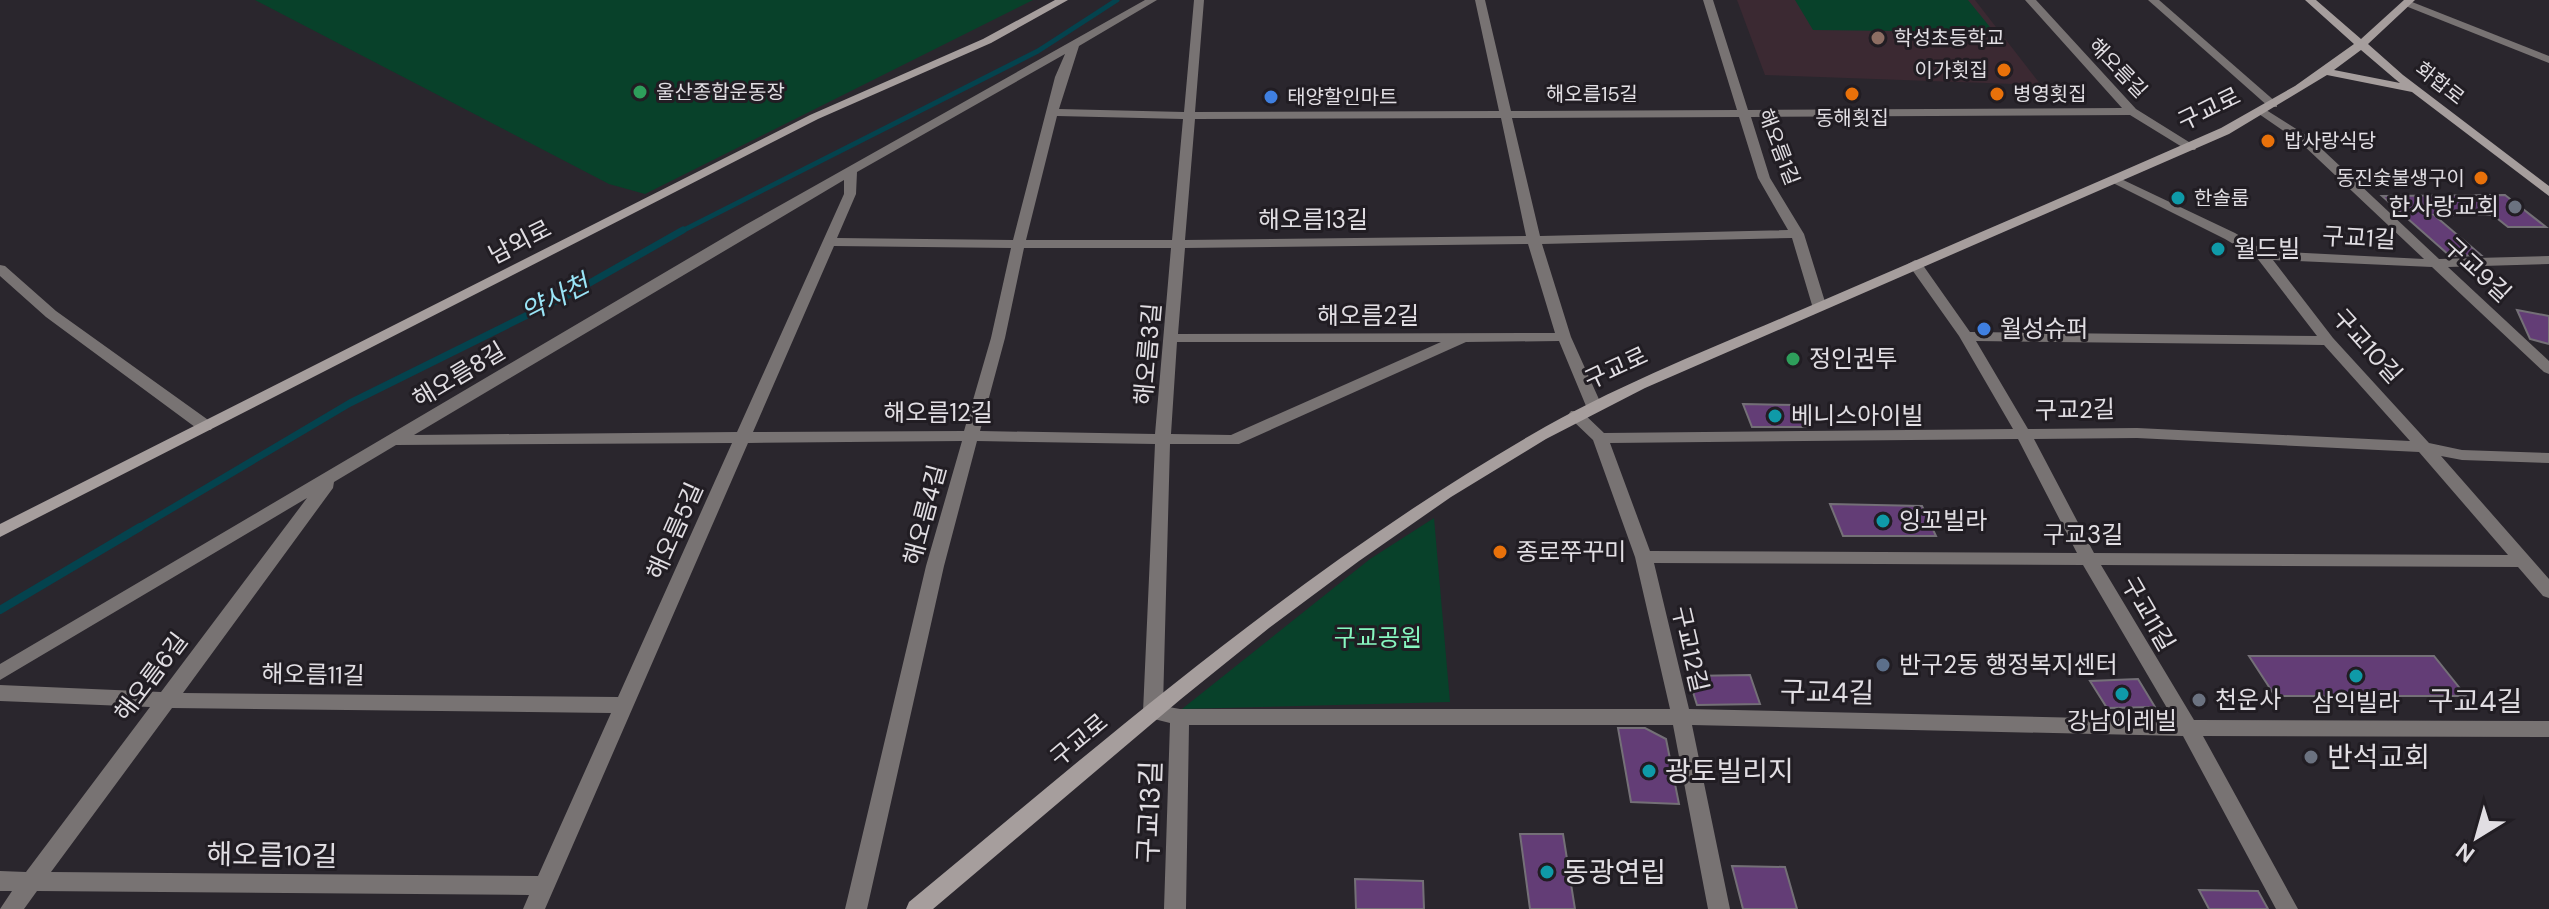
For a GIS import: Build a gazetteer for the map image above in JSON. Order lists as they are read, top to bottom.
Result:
{
  "streets": {
    "main road": ["화합로", "구교로", "남외로"],
    "street": [
      "해오름길",
      "해오름15길",
      "해오름1길",
      "해오름13길",
      "구교1길",
      "구교9길",
      "해오름2길",
      "구교10길",
      "해오름3길",
      "해오름8길",
      "구교2길",
      "해오름12길",
      "해오름4길",
      "해오름5길",
      "구교3길",
      "구교11길",
      "구교12길",
      "해오름11길",
      "해오름6길",
      "구교4길",
      "구교13길",
      "해오름10길"
    ]
  },
  "crossings": [
    ["해오름길", "해오름15길"],
    ["해오름길", "구교로"],
    ["화합로", "구교로"],
    ["해오름15길", "해오름1길"],
    ["해오름15길", "해오름3길"],
    ["해오름15길", "해오름4길"],
    ["구교로", "해오름1길"],
    ["구교로", "구교9길"],
    ["구교로", "구교10길"],
    ["구교로", "해오름3길"],
    ["구교로", "구교11길"],
    ["구교로", "구교12길"],
    ["구교로", "구교4길"],
    ["해오름1길", "해오름13길"],
    ["해오름13길", "해오름3길"],
    ["해오름13길", "해오름4길"],
    ["해오름13길", "해오름5길"],
    ["구교1길", "구교9길"],
    ["구교1길", "구교10길"],
    ["해오름2길", "해오름3길"],
    ["해오름2길", "해오름12길"],
    ["구교10길", "구교2길"],
    ["구교10길", "구교3길"],
    ["해오름3길", "해오름12길"],
    ["해오름3길", "구교4길"],
    ["해오름8길", "해오름12길"],
    ["해오름8길", "해오름4길"],
    ["해오름8길", "해오름5길"],
    ["해오름8길", "해오름6길"],
    ["구교2길", "구교11길"],
    ["구교2길", "구교12길"],
    ["해오름12길", "해오름4길"],
    ["해오름12길", "해오름5길"],
    ["해오름5길", "해오름11길"],
    ["해오름5길", "해오름10길"],
    ["구교3길", "구교11길"],
    ["구교3길", "구교12길"],
    ["구교11길", "구교4길"],
    ["구교12길", "구교4길"],
    ["해오름11길", "해오름6길"],
    ["해오름6길", "해오름10길"],
    ["구교4길", "구교13길"]
  ],
  "water": ["약사천"],
  "parks": ["구교공원"],
  "places": [
    "학성초등학교",
    "이가횟집",
    "울산종합운동장",
    "동해횟집",
    "병영횟집",
    "태양할인마트",
    "밥사랑식당",
    "동진숯불생구이",
    "한솔룸",
    "한사랑교회",
    "월드빌",
    "월성슈퍼",
    "정인권투",
    "베니스아이빌",
    "잉꼬빌라",
    "종로쭈꾸미",
    "반구2동 행정복지센터",
    "삼익빌라",
    "강남이레빌",
    "천운사",
    "반석교회",
    "광토빌리지",
    "동광연립"
  ],
  "north": "bottom left"
}
